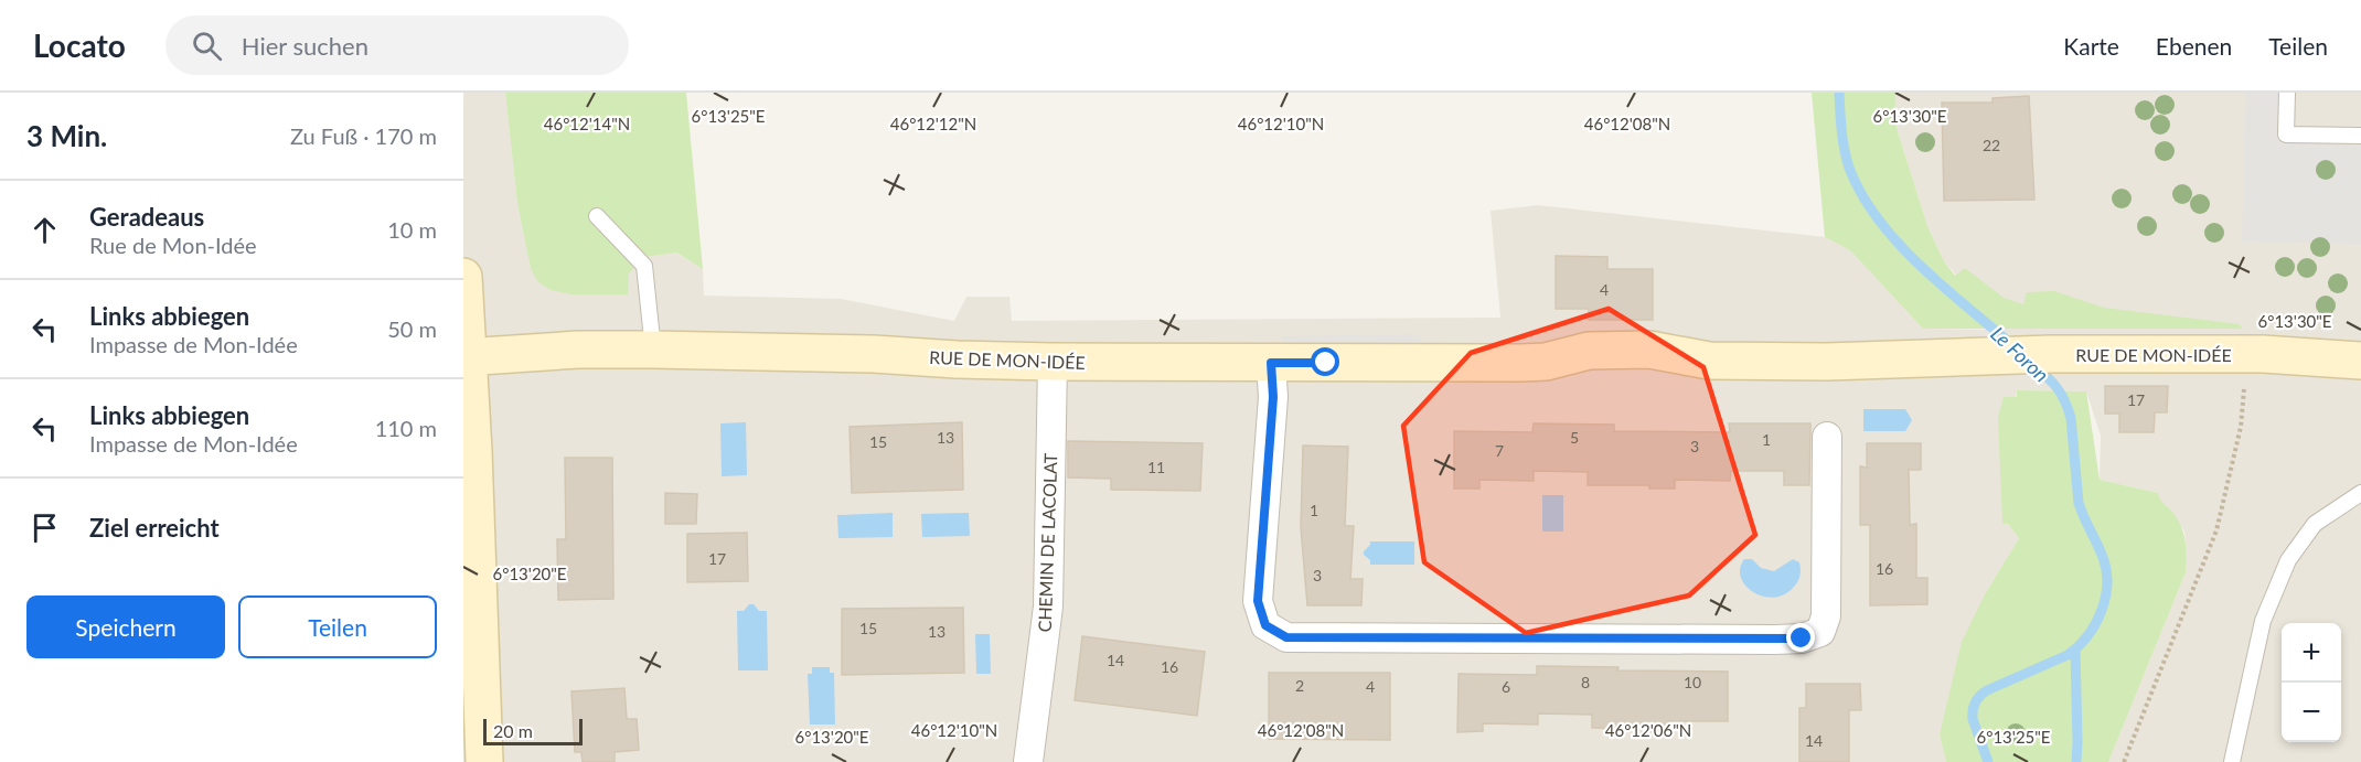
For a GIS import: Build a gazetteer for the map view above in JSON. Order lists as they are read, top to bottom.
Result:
{
  "streets": {
    "street": ["RUE DE MON-IDÉE", "CHEMIN DE LACOLAT"]
  },
  "crossings": [
    ["RUE DE MON-IDÉE", "CHEMIN DE LACOLAT"]
  ],
  "water": ["Le Foron"],
  "house_numbers": [
    "22",
    "4",
    "17",
    "13",
    "5",
    "1",
    "15",
    "3",
    "7",
    "11",
    "1",
    "17",
    "16",
    "3",
    "15",
    "13",
    "14",
    "16",
    "8",
    "10",
    "2",
    "4",
    "6",
    "14"
  ],
  "scale_bar": "20 m",
  "page": {
    "header": "Locato",
    "search": "Hier suchen",
    "nav": ["Karte", "Ebenen", "Teilen"],
    "heading": ["3 Min.", "Zu Fuß · 170 m"],
    "list": [
      ["Geradeaus", "Rue de Mon-Idée", "10 m"],
      ["Links abbiegen", "Impasse de Mon-Idée", "50 m"],
      ["Links abbiegen", "Impasse de Mon-Idée", "110 m"],
      "Ziel erreicht"
    ],
    "buttons": ["Speichern", "Teilen"],
    "map_buttons": ["+", "−"],
    "scale": "20 m"
  },
  "coordinates": [
    "6°13'30\"E",
    "6°13'25\"E",
    "46°12'14\"N",
    "46°12'12\"N",
    "46°12'10\"N",
    "46°12'08\"N",
    "6°13'20\"E",
    "46°12'06\"N"
  ]
}
